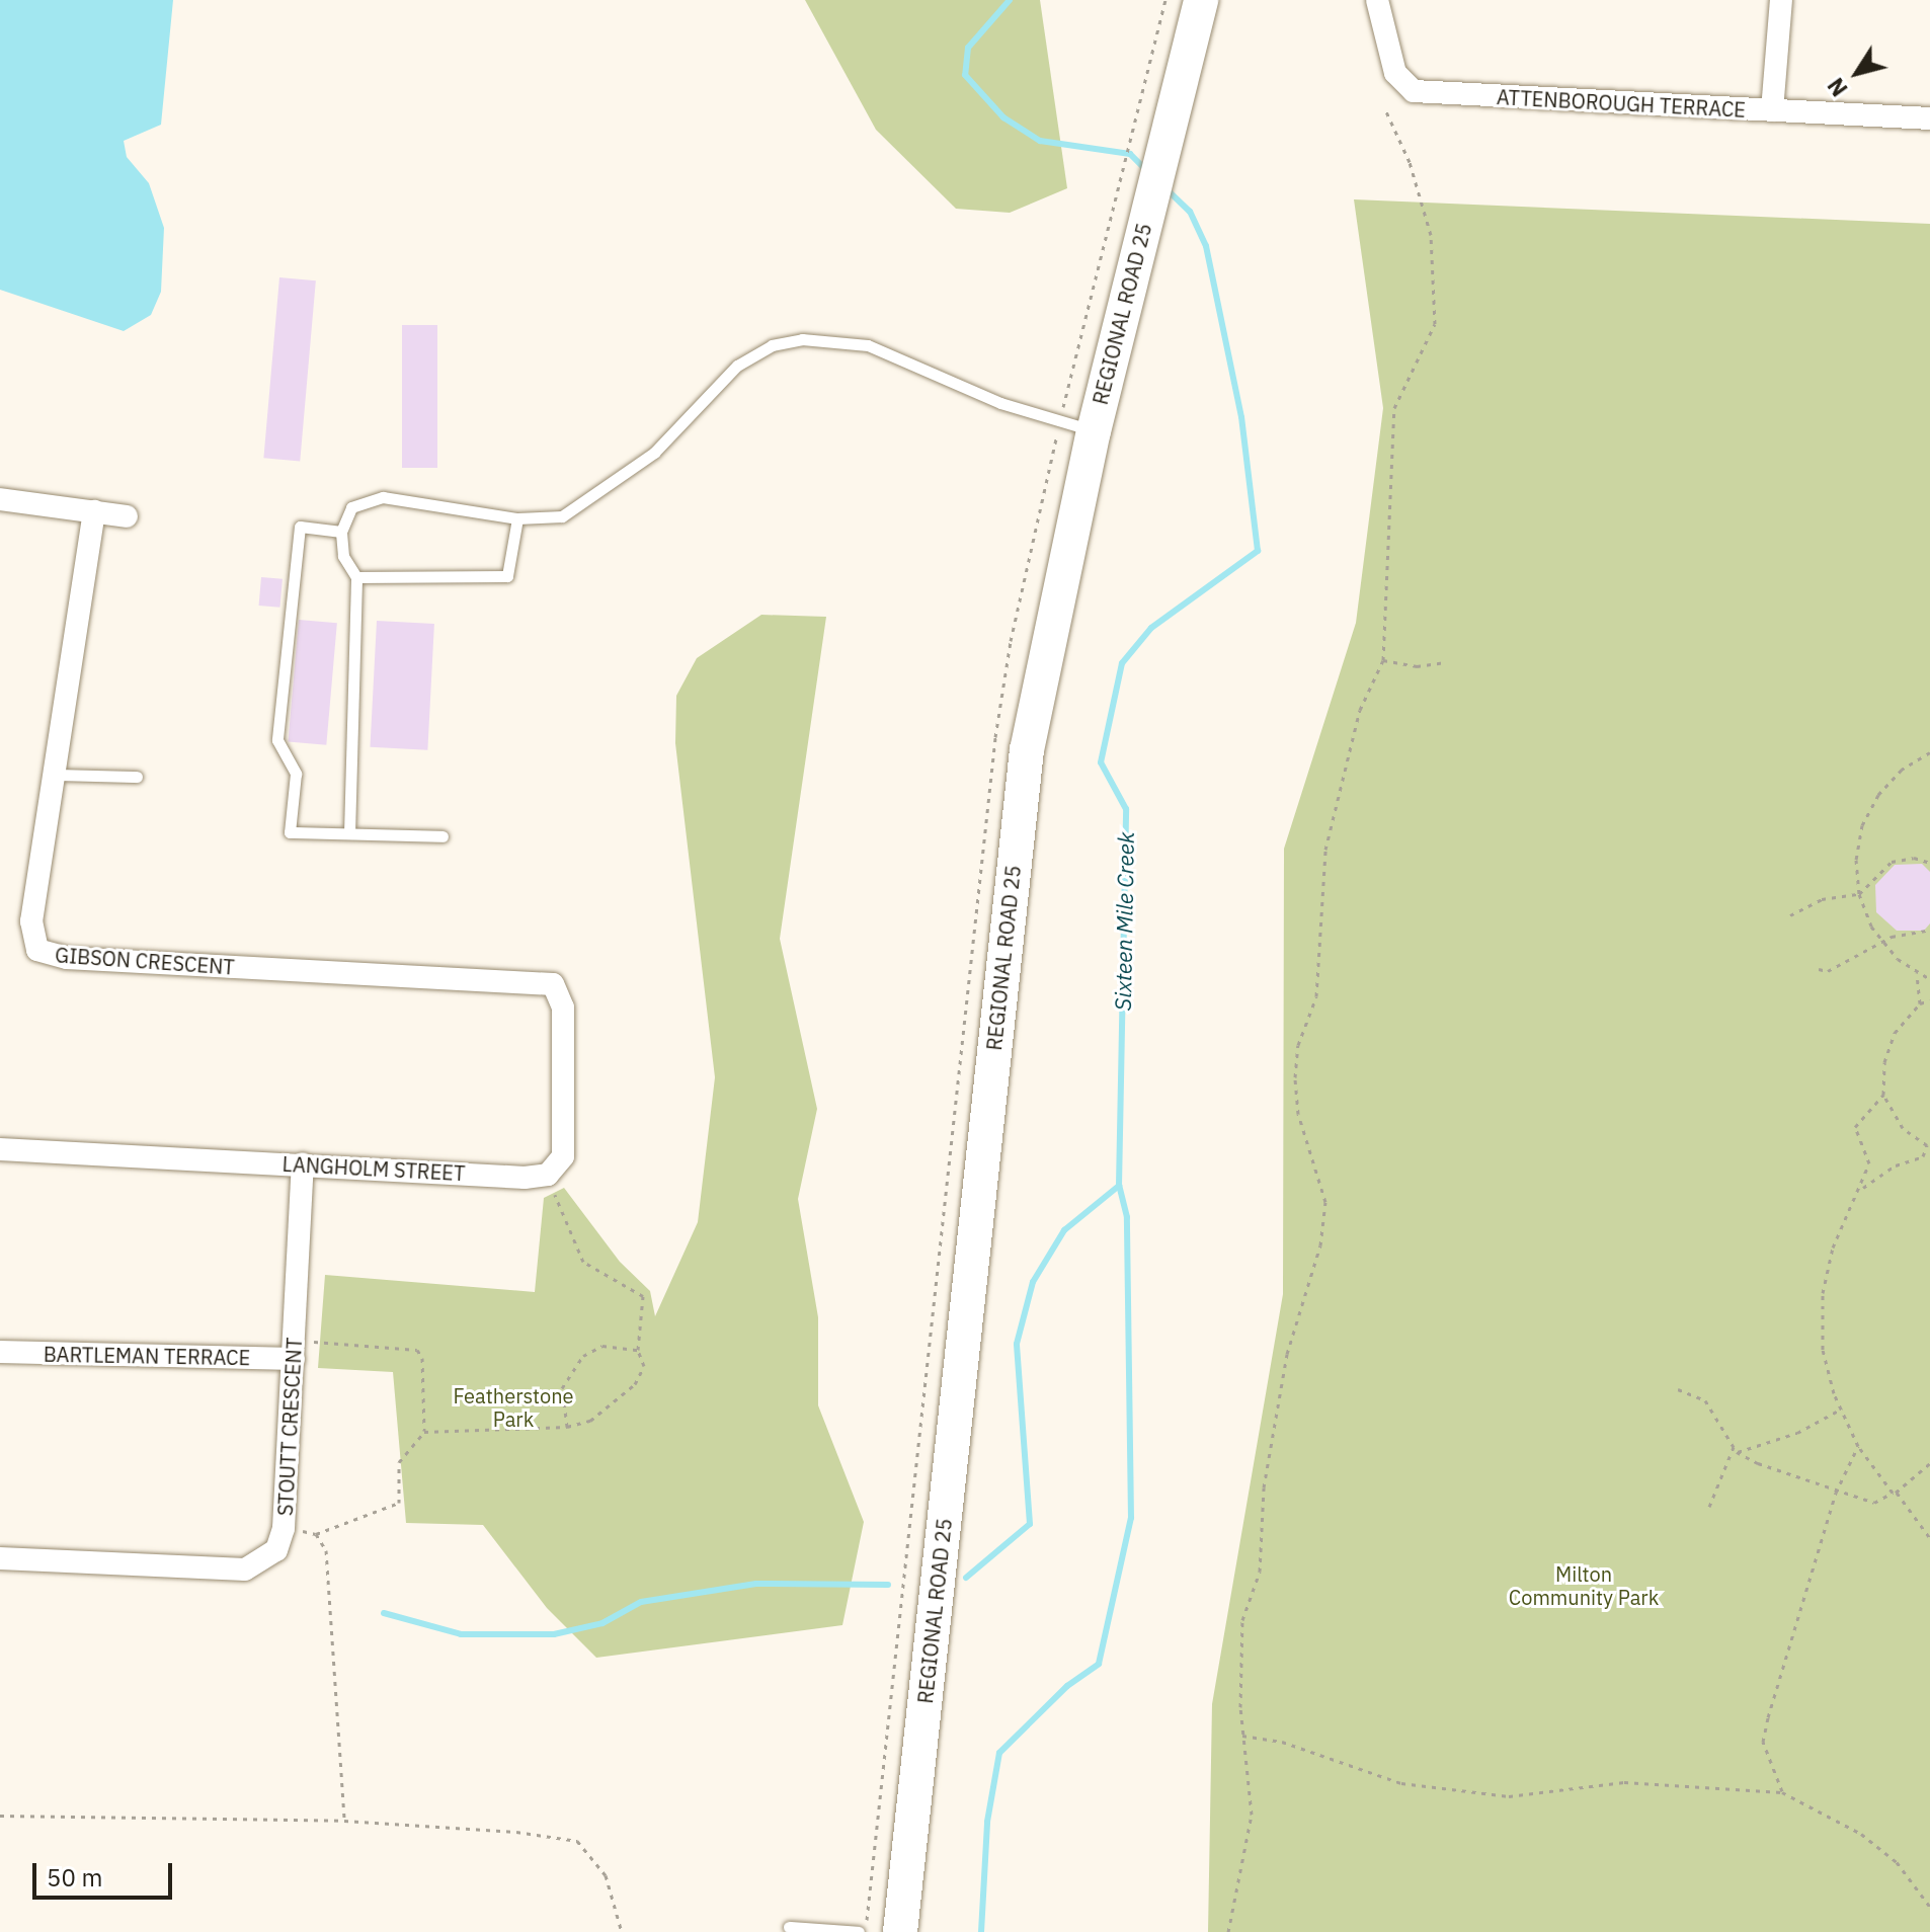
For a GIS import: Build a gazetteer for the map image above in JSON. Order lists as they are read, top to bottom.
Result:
{
  "streets": {
    "main road": ["REGIONAL ROAD 25"],
    "street": [
      "ATTENBOROUGH TERRACE",
      "GIBSON CRESCENT",
      "LANGHOLM STREET",
      "BARTLEMAN TERRACE",
      "STOUTT CRESCENT"
    ]
  },
  "crossings": [
    ["GIBSON CRESCENT", "LANGHOLM STREET"],
    ["LANGHOLM STREET", "STOUTT CRESCENT"],
    ["BARTLEMAN TERRACE", "STOUTT CRESCENT"]
  ],
  "water": ["Sixteen Mile Creek"],
  "parks": ["Featherstone Park", "Milton Community Park"],
  "scale_bar": "50 m",
  "north": "bottom left"
}
